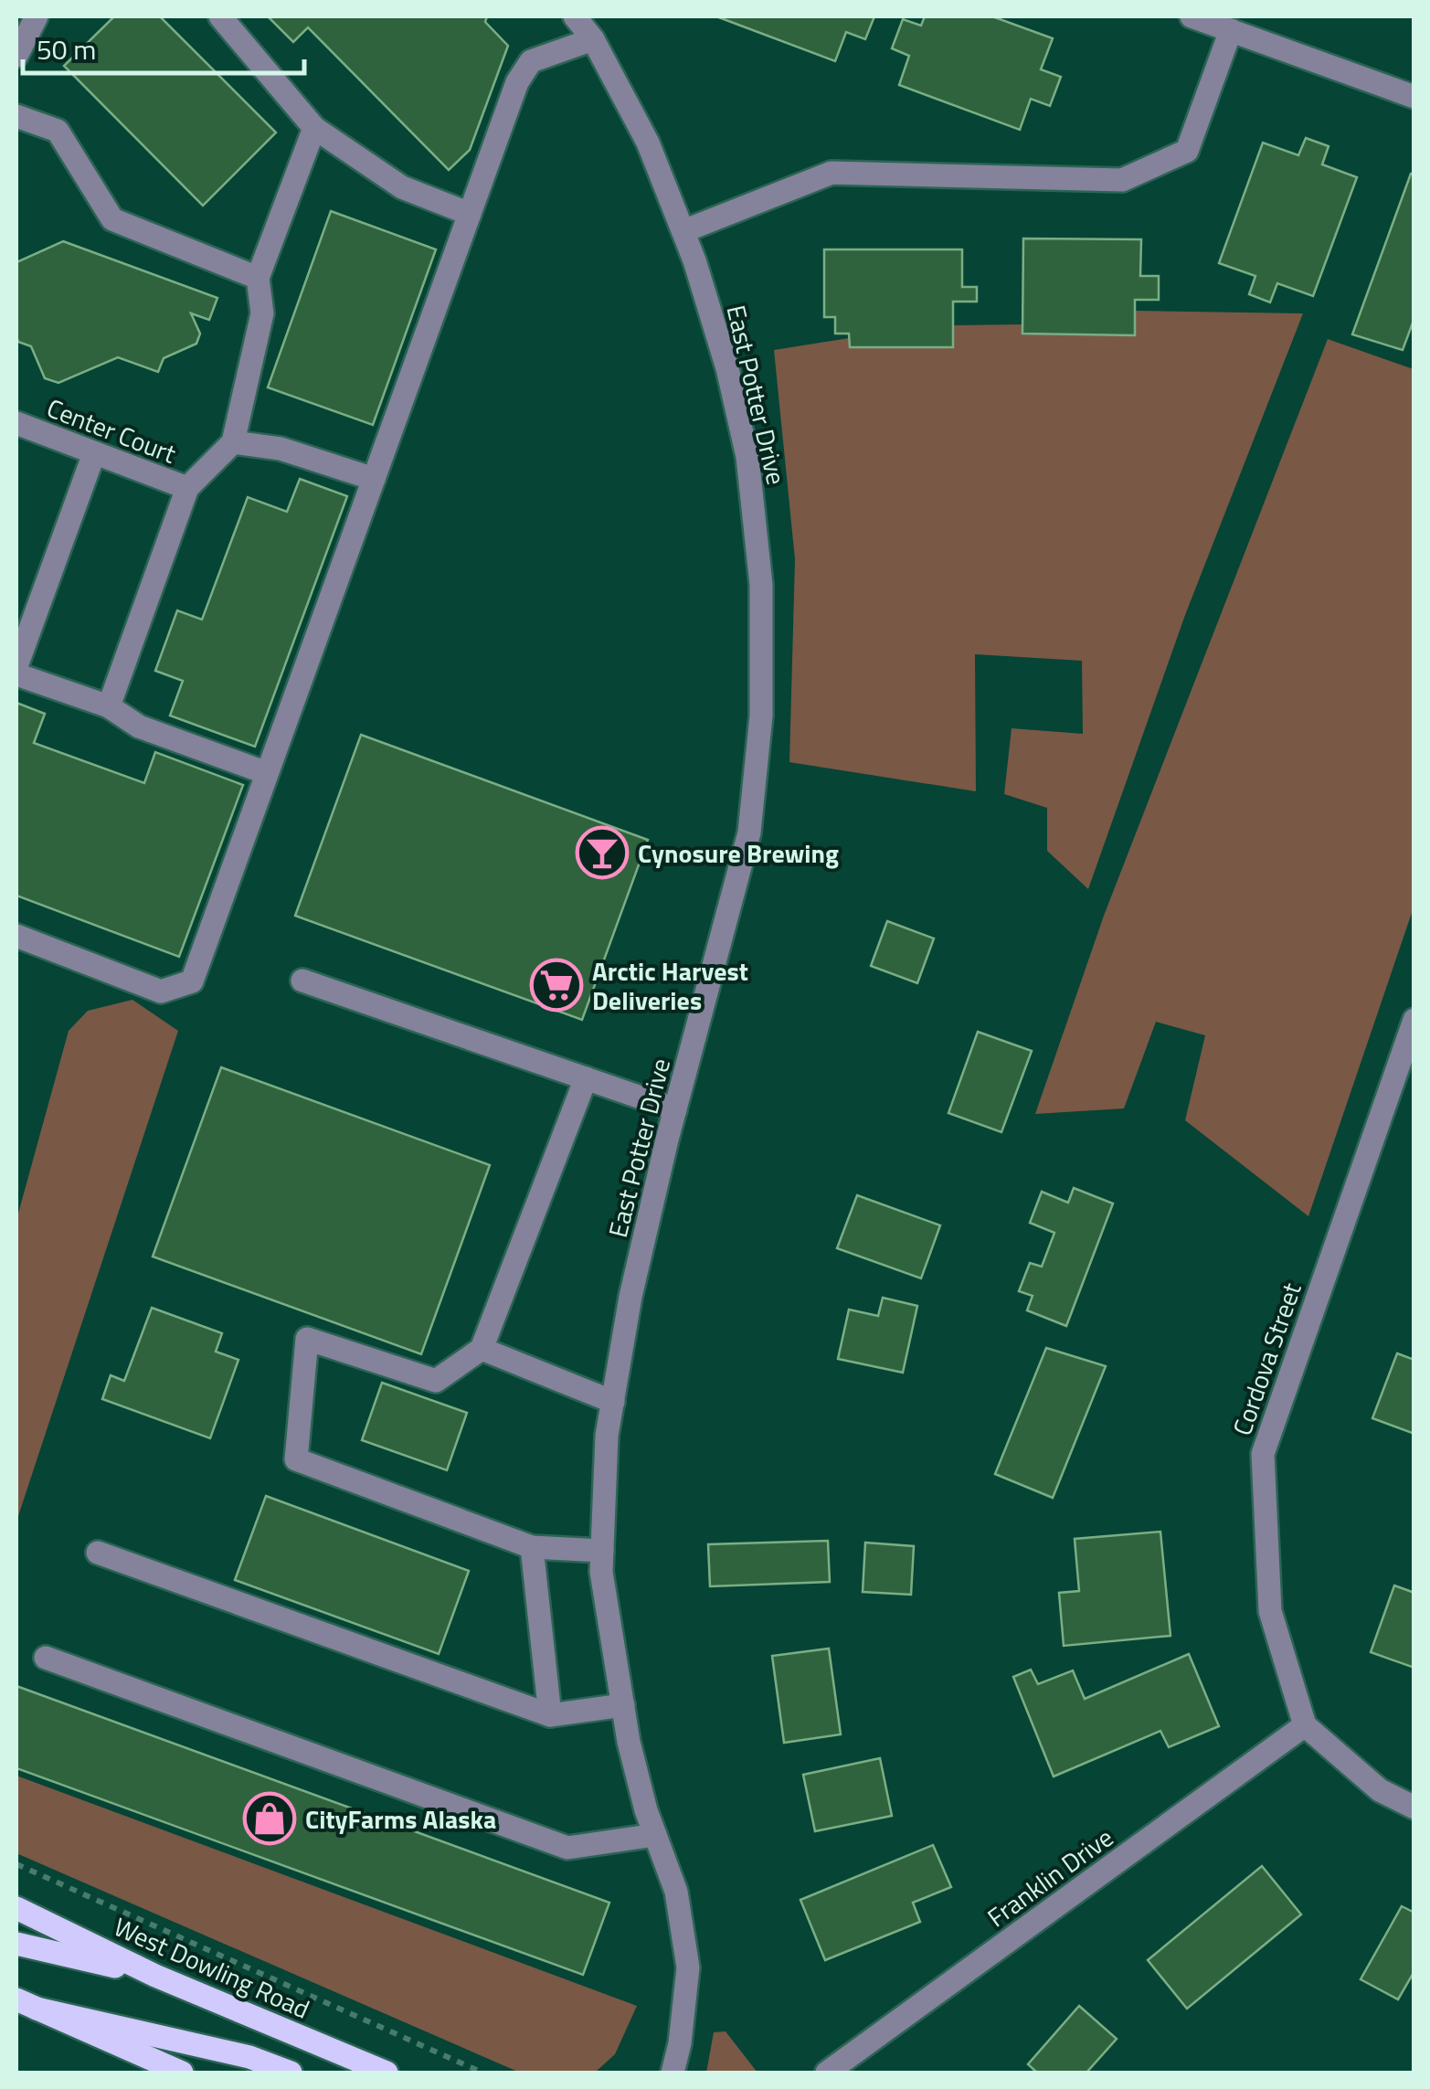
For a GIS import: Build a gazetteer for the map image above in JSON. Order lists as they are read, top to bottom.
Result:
{
  "streets": {
    "main road": ["West Dowling Road"],
    "street": [
      "East Potter Drive",
      "Center Court",
      "Cordova Street",
      "Franklin Drive"
    ]
  },
  "crossings": [
    ["Cordova Street", "Franklin Drive"]
  ],
  "places": {
    "bar": ["Cynosure Brewing"],
    "supermarket": ["Arctic Harvest Deliveries"],
    "shop": ["CityFarms Alaska"]
  },
  "scale_bar": "50 m"
}
